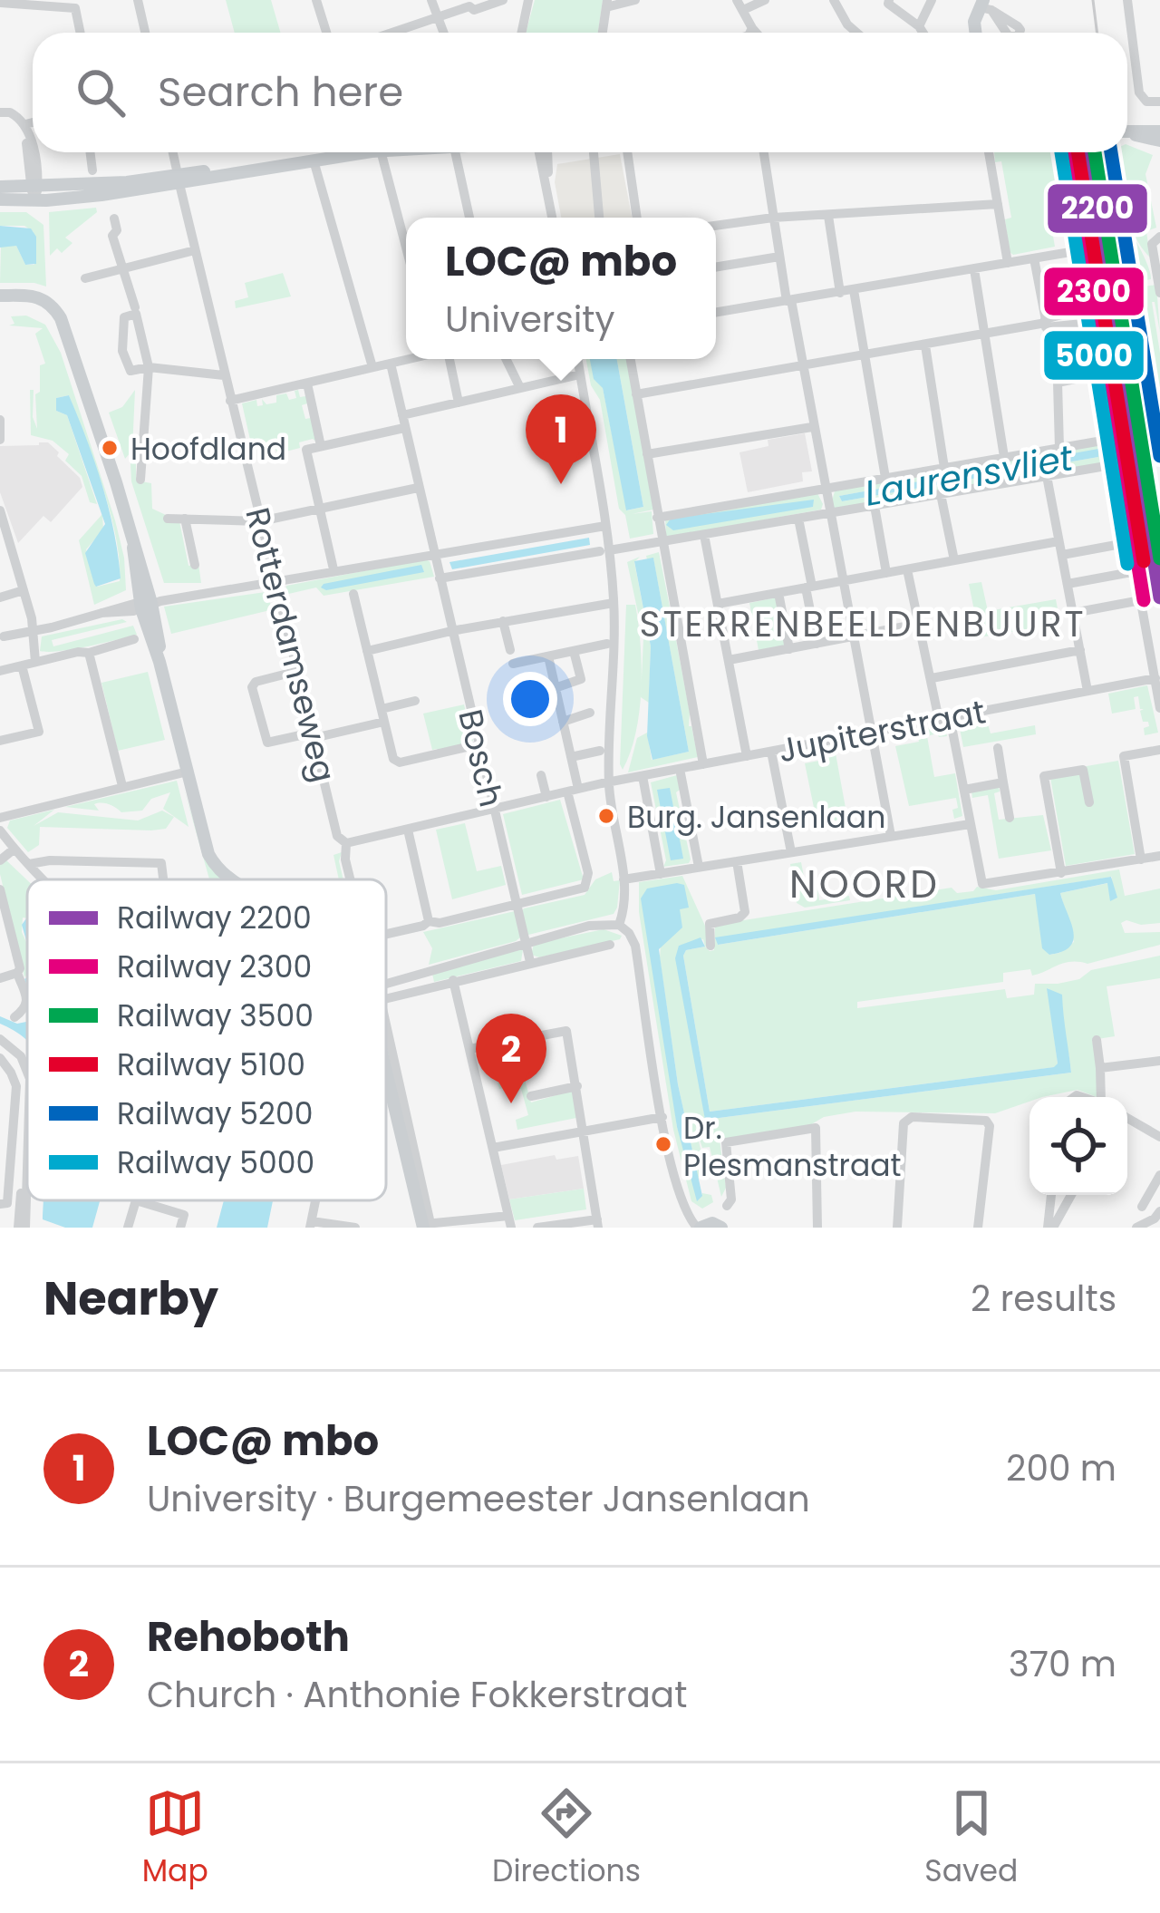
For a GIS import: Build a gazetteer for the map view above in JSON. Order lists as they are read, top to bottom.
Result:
{
  "streets": {
    "street": ["Rotterdamseweg", "Jupiterstraat", "Bosch"]
  },
  "crossings": [
    ["Rotterdamseweg", "Jupiterstraat"],
    ["Jupiterstraat", "Bosch"]
  ],
  "districts": ["STERRENBEELDENBUURT", "NOORD"],
  "water": ["Laurensvliet"],
  "places": ["Hoofdland", "Burg. Jansenlaan", "Dr. Plesmanstraat"],
  "lines": [
    "rail line 2200",
    "rail line 2300",
    "rail line 3500",
    "rail line 5100",
    "rail line 5200",
    "rail line 5000"
  ],
  "legend": [
    "Railway 2200",
    "Railway 2300",
    "Railway 3500",
    "Railway 5100",
    "Railway 5200",
    "Railway 5000"
  ],
  "page": {
    "search": "Search here",
    "popup": ["LOC@ mbo", "University"],
    "pins": ["1", "2"],
    "heading": ["Nearby", "2 results"],
    "list": [
      {
        "mark": "1",
        "name": "LOC@ mbo",
        "note": "University · Burgemeester Jansenlaan",
        "value": "200 m"
      },
      {
        "mark": "2",
        "name": "Rehoboth",
        "note": "Church · Anthonie Fokkerstraat",
        "value": "370 m"
      }
    ],
    "nav": ["Map", "Directions", "Saved"]
  }
}
